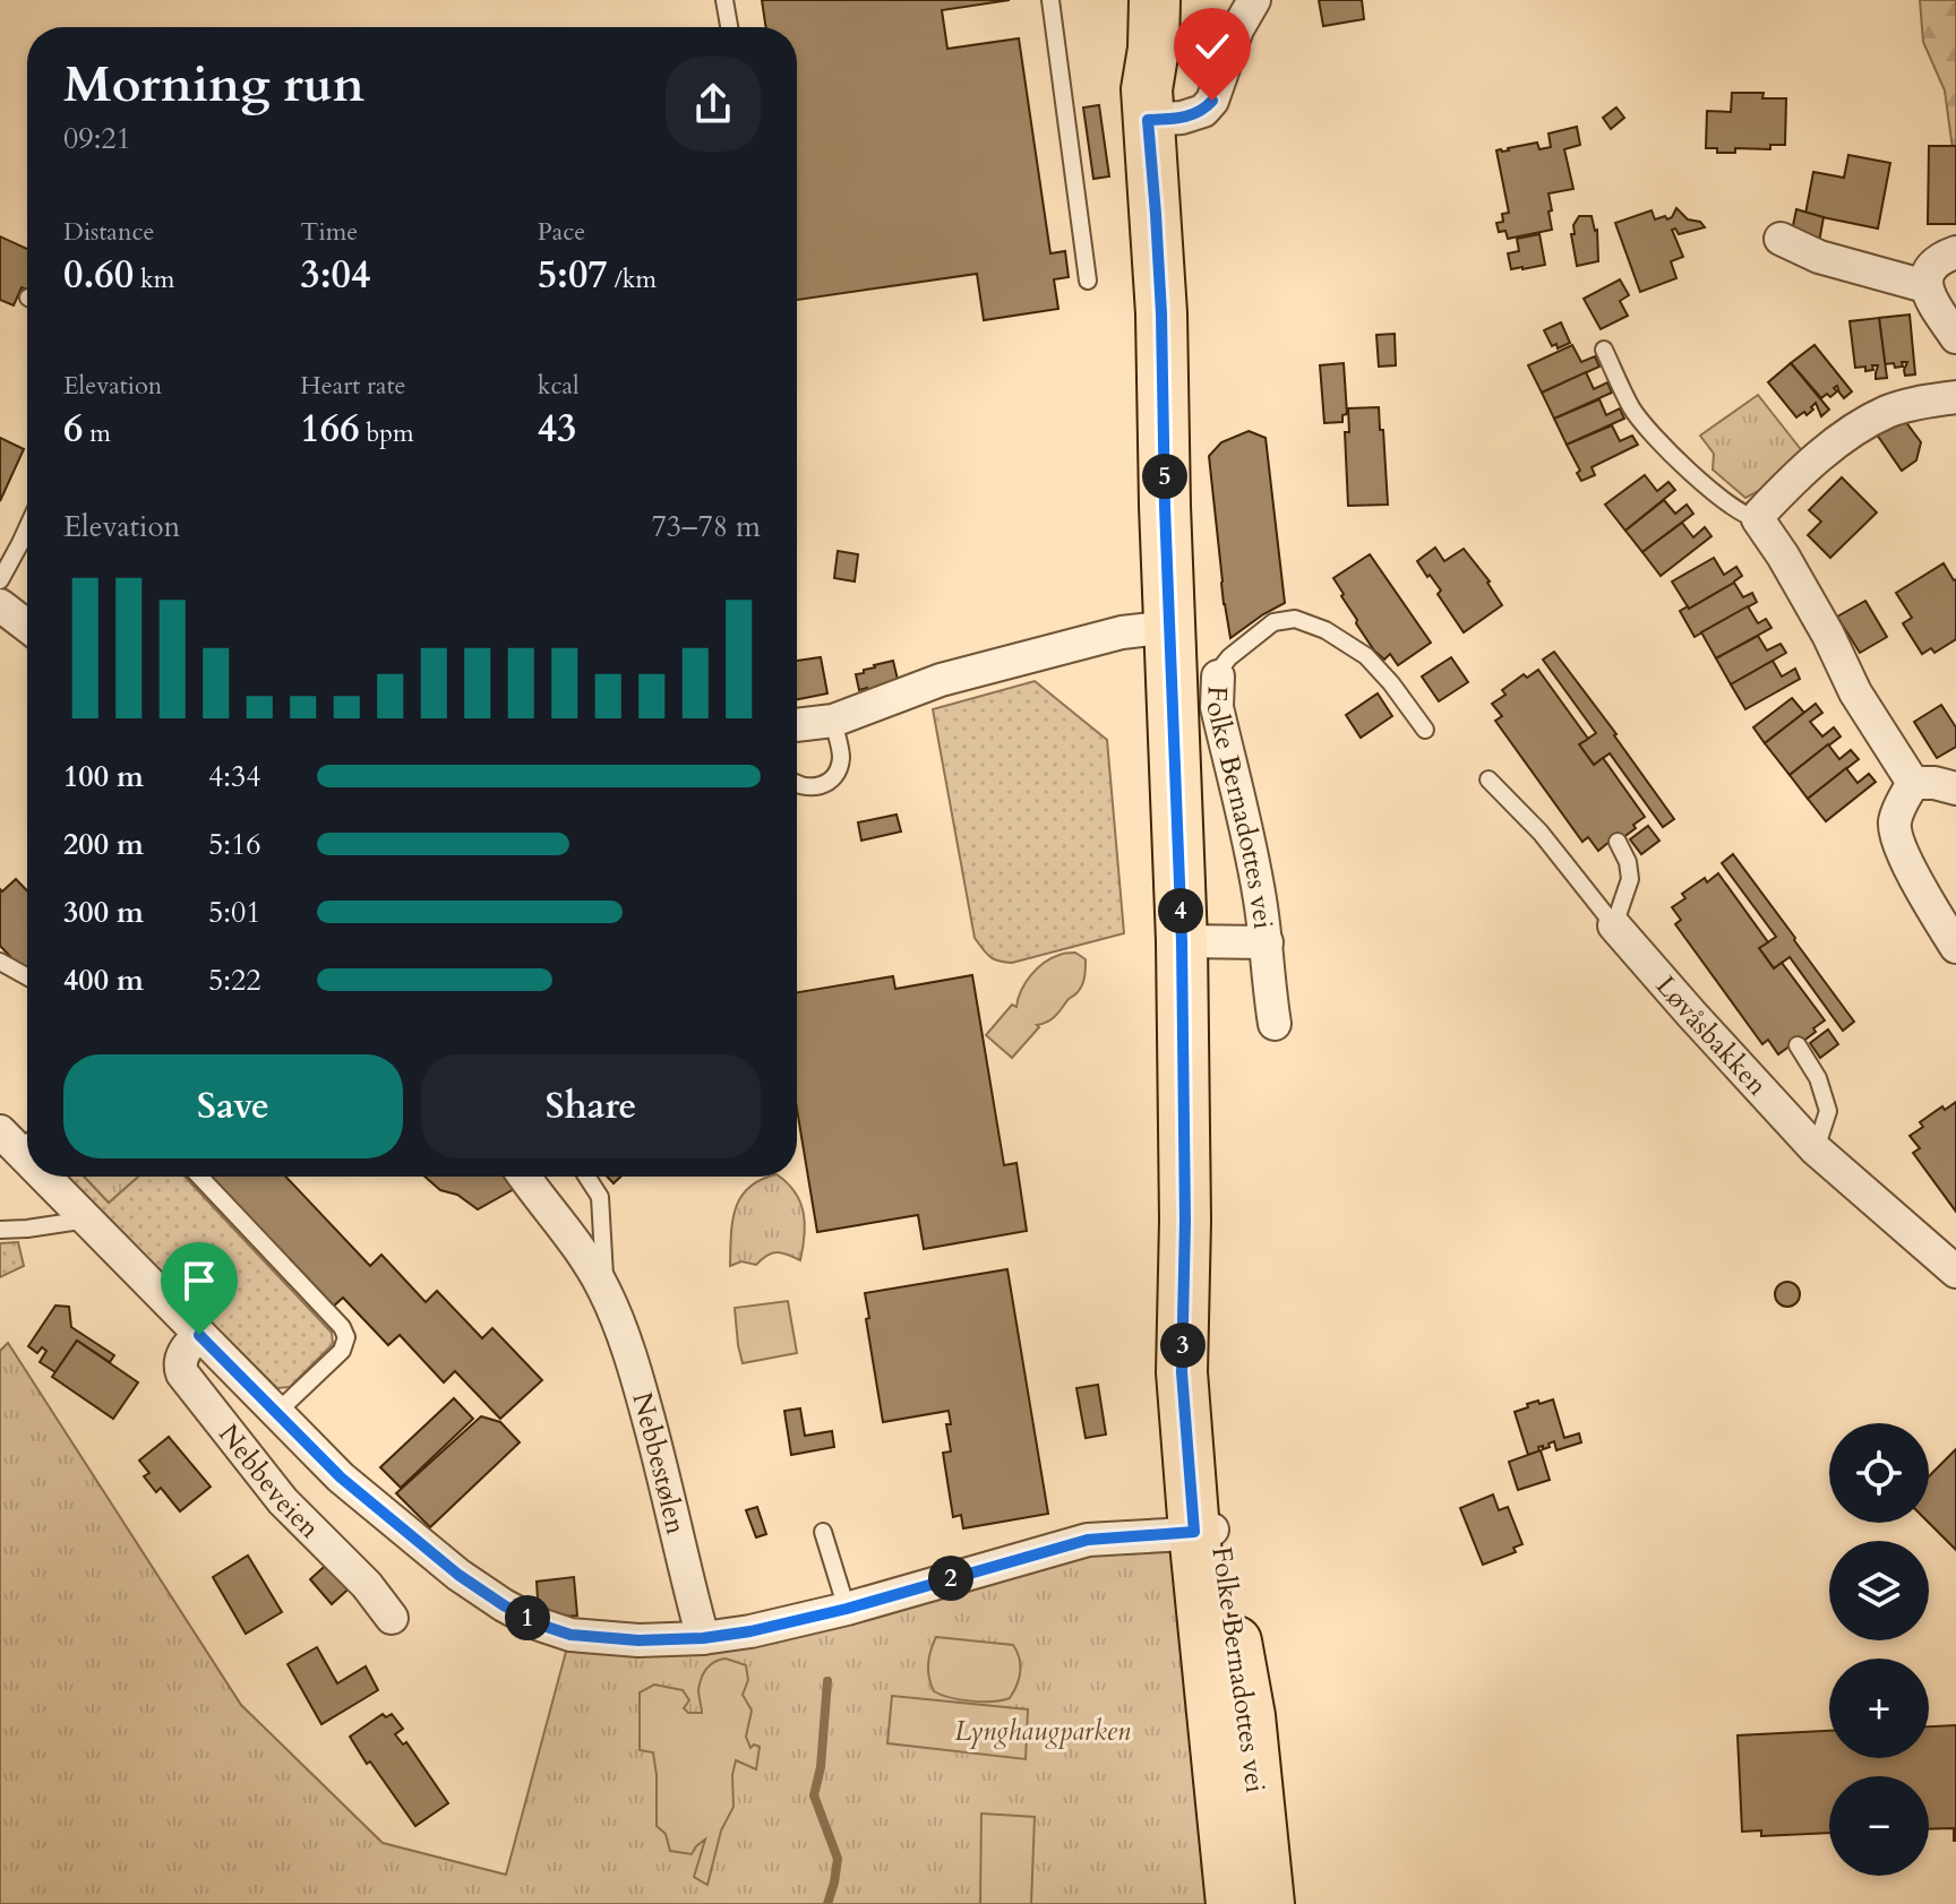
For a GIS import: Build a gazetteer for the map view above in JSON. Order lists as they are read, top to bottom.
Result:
{
  "streets": {
    "main road": ["Folke Bernadottes vei"],
    "street": ["Løvåsbakken", "Nebbestølen", "Nebbeveien"]
  },
  "crossings": [
    ["Folke Bernadottes vei", "Nebbeveien"],
    ["Nebbestølen", "Nebbeveien"]
  ],
  "parks": ["Lynghaugparken"],
  "page": {
    "heading": ["Morning run", "09:21"],
    "stats": [
      ["Distance", "0.60 km"],
      ["Time", "3:04"],
      ["Pace", "5:07 /km"],
      ["Elevation", "6 m"],
      ["Heart rate", "166 bpm"],
      ["kcal", "43"]
    ],
    "pins": [
      "5",
      "4",
      "3",
      "2",
      "1"
    ],
    "chart": ["Elevation", "73–78 m"],
    "list": [
      {
        "name": "100 m",
        "note": "4:34"
      },
      {
        "name": "200 m",
        "note": "5:16"
      },
      {
        "name": "300 m",
        "note": "5:01"
      },
      {
        "name": "400 m",
        "note": "5:22"
      }
    ],
    "buttons": ["Save", "Share"],
    "map_buttons": ["+", "−"]
  }
}
